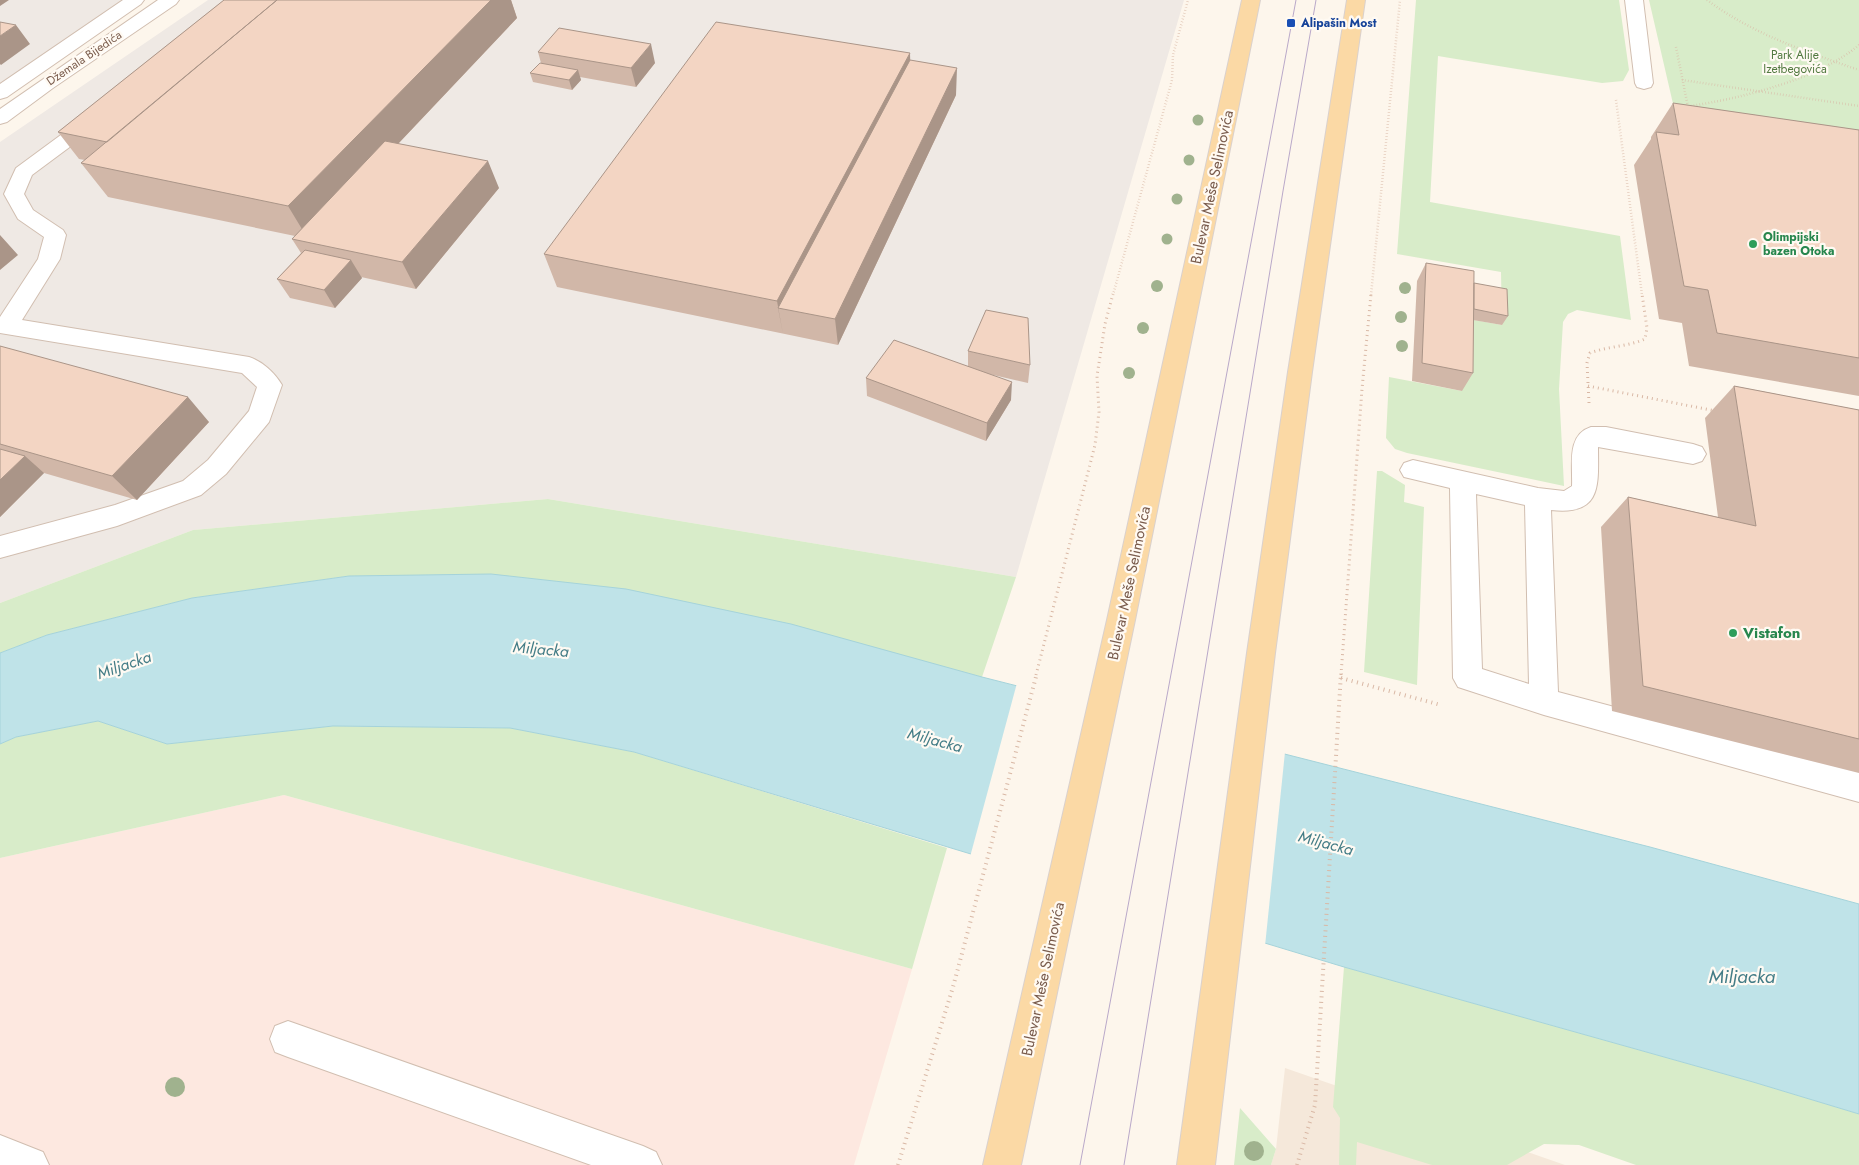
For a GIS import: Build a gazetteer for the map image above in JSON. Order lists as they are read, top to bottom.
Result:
{
  "streets": {
    "main road": ["Bulevar Meše Selimovića"],
    "street": ["Džemala Bijedića"]
  },
  "water": ["Miljacka"],
  "parks": ["Park Alije Izetbegovića"],
  "places": {
    "transit": ["Alipašin Most"],
    "other": ["Olimpijski bazen Otoka", "Vistafon"]
  }
}
